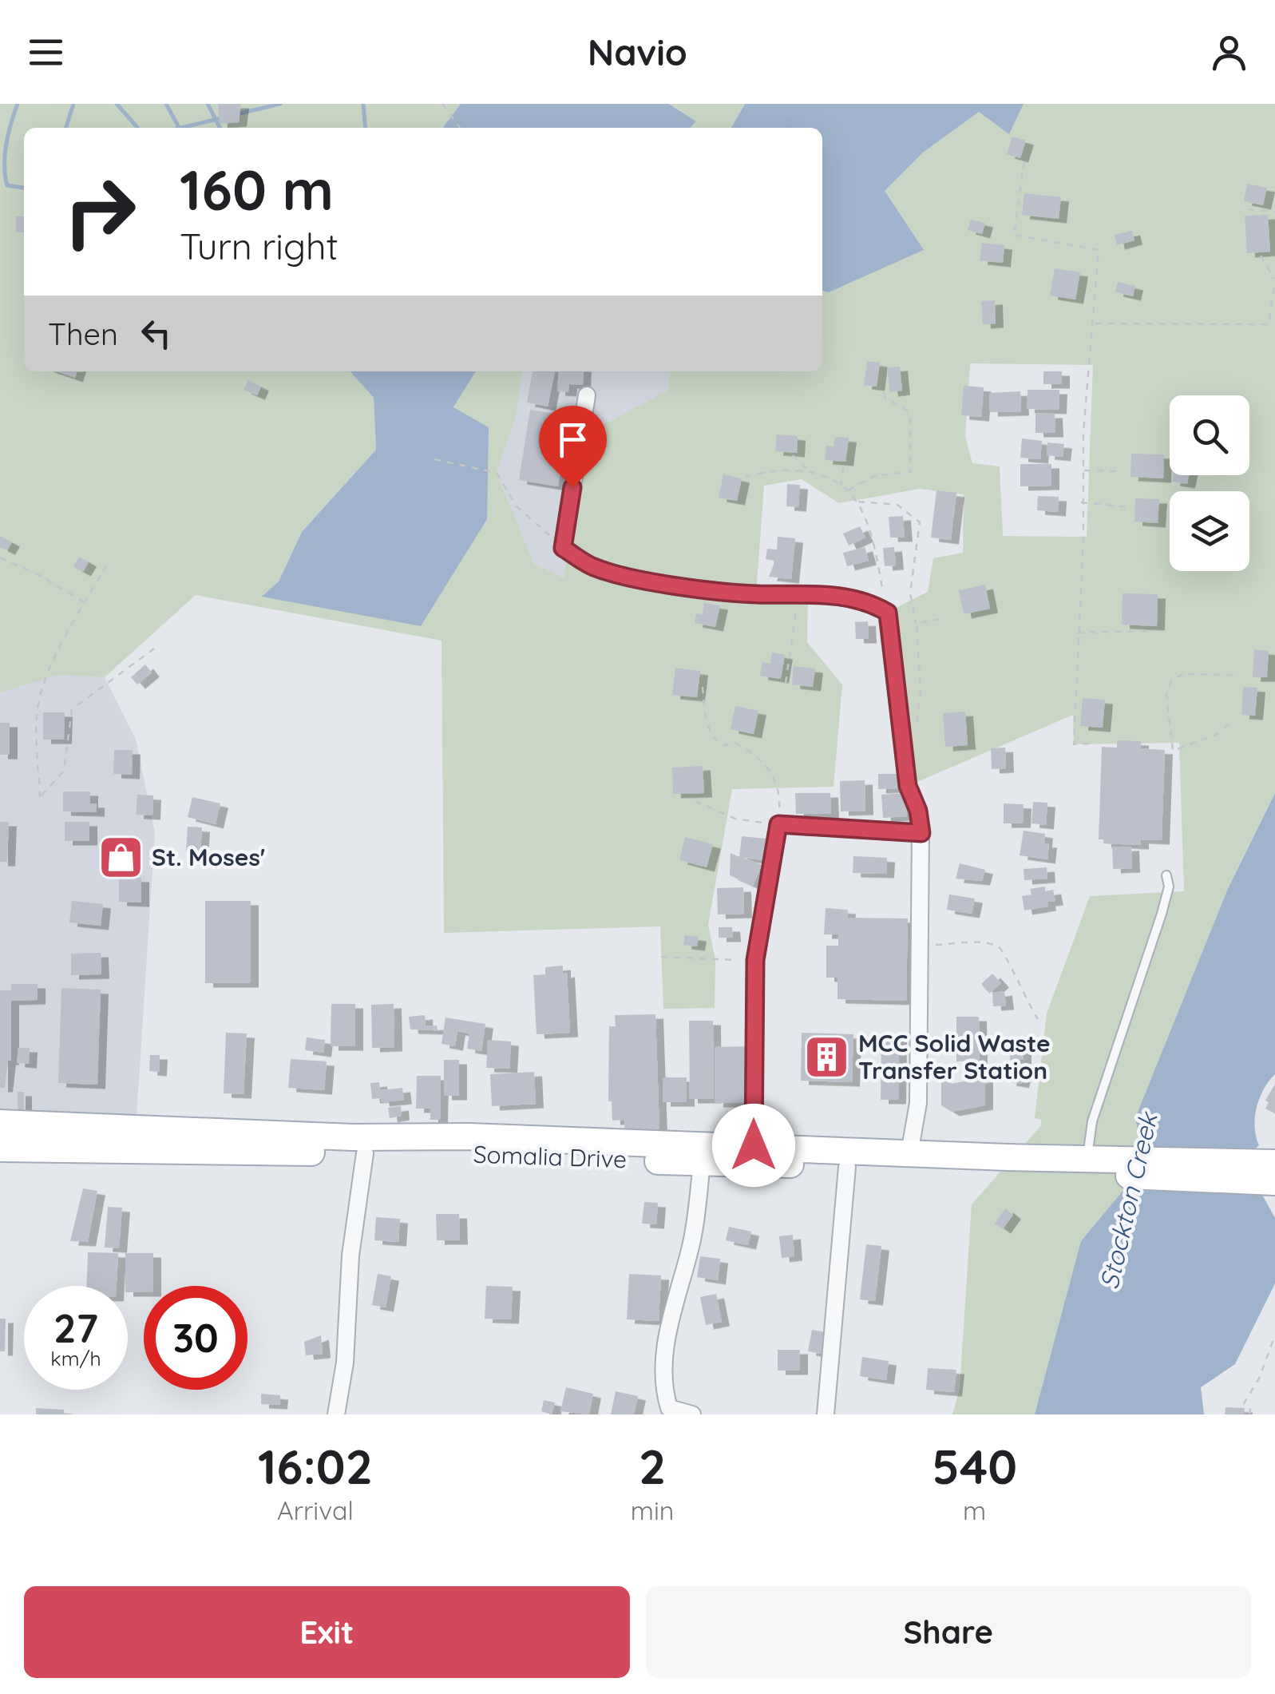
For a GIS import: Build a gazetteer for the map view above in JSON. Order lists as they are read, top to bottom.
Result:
{
  "streets": {
    "main road": ["Somalia Drive"]
  },
  "water": ["Stockton Creek"],
  "places": {
    "shop": ["St. Moses'"],
    "building": ["MCC Solid Waste Transfer Station"]
  },
  "page": {
    "header": "Navio",
    "turn": ["160 m", "Turn right"],
    "then": "Then",
    "speed": "27 km/h",
    "limit": "30",
    "eta": [
      "16:02",
      "Arrival",
      "2",
      "min",
      "540",
      "m"
    ],
    "buttons": ["Exit", "Share"]
  }
}
